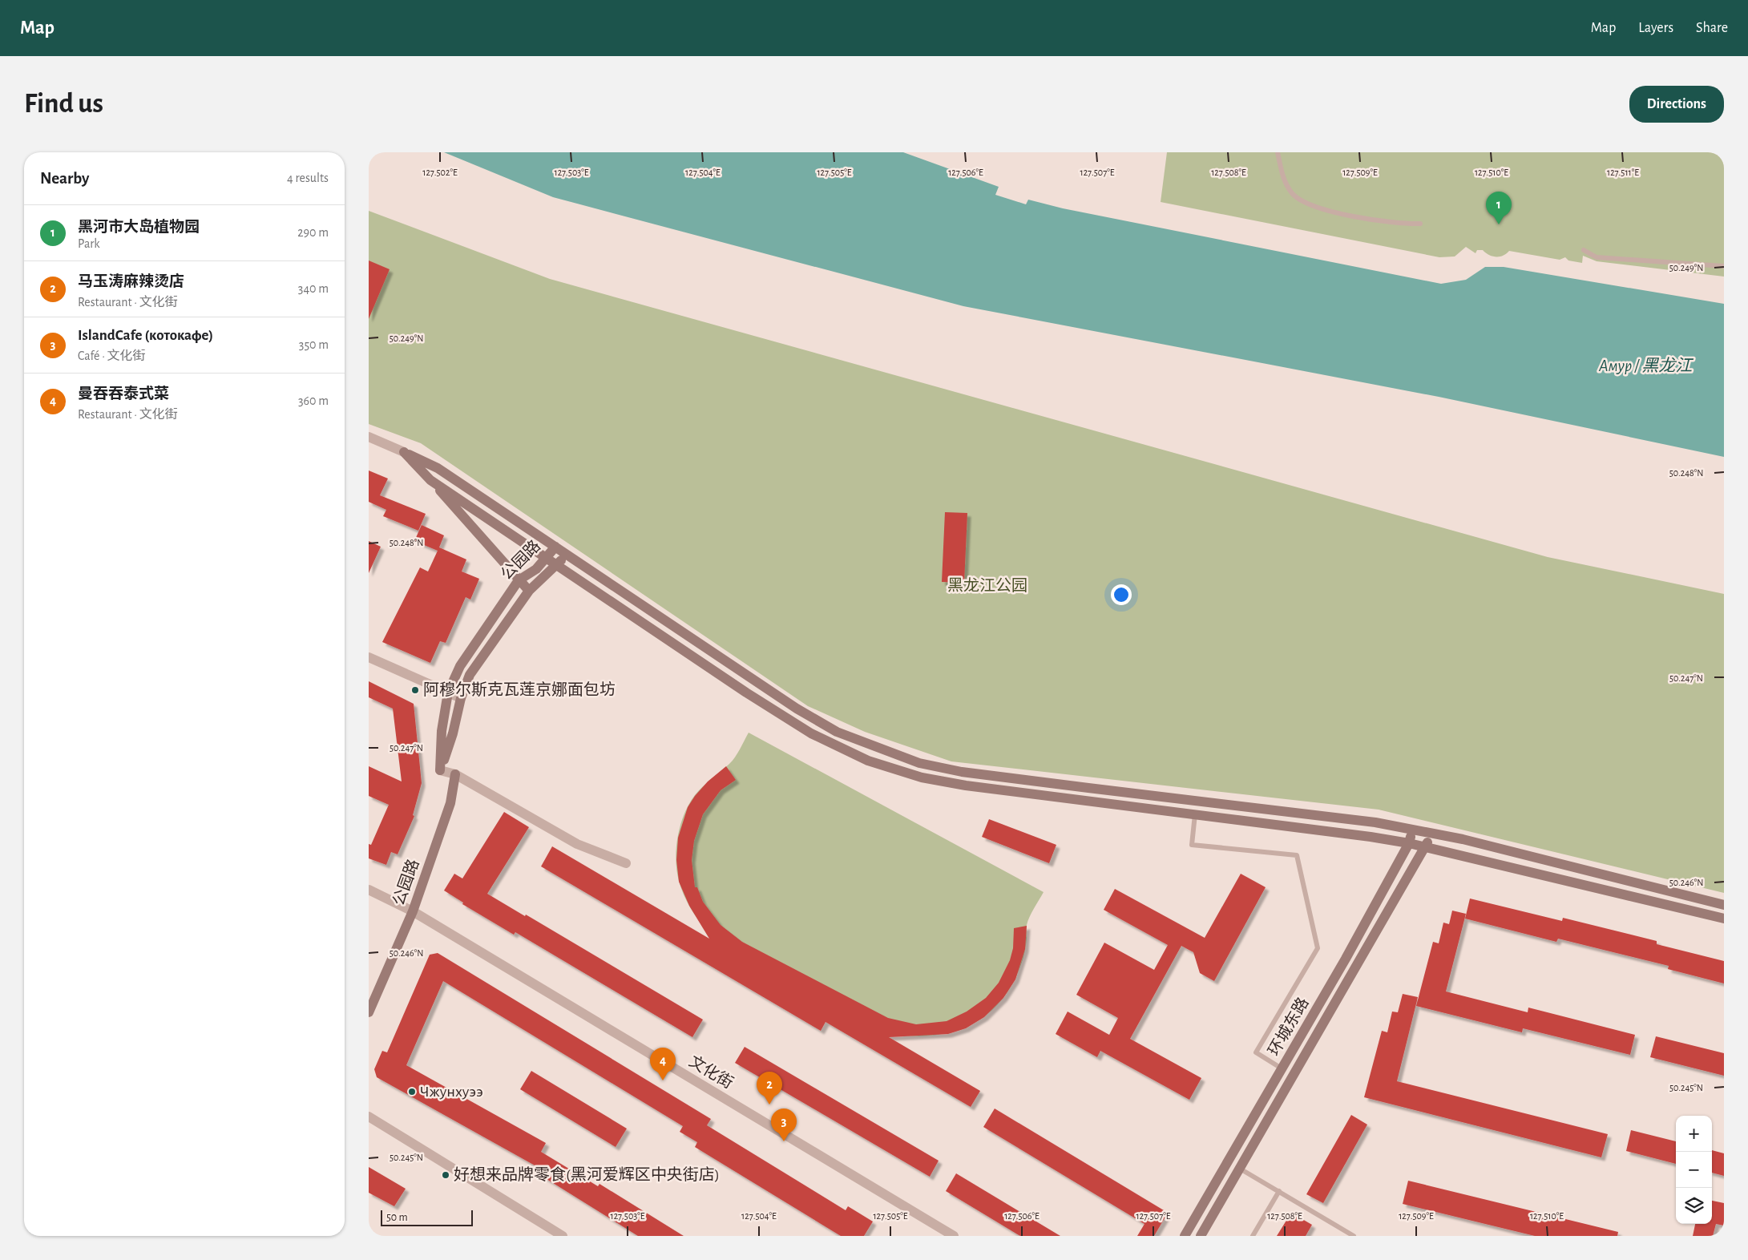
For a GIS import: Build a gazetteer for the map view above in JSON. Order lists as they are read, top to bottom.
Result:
{
  "streets": {
    "street": ["公园路", "环城东路", "文化街"]
  },
  "crossings": [
    ["公园路", "文化街"]
  ],
  "water": ["Амур / 黑龙江"],
  "parks": ["黑龙江公园"],
  "places": ["阿穆尔斯克瓦莲京娜面包坊", "Чжунхуээ", "好想来品牌零食(黑河爱辉区中央街店)"],
  "scale_bar": "50 m",
  "page": {
    "header": "Map",
    "nav": ["Map", "Layers", "Share"],
    "buttons": "Directions",
    "title": "Find us",
    "heading": ["Nearby", "4 results"],
    "pins": [
      "1",
      "4",
      "2",
      "3"
    ],
    "list": [
      {
        "mark": "1",
        "name": "黑河市大岛植物园",
        "note": "Park",
        "value": "290 m"
      },
      {
        "mark": "2",
        "name": "马玉涛麻辣烫店",
        "note": "Restaurant · 文化街",
        "value": "340 m"
      },
      {
        "mark": "3",
        "name": "IslandCafe (котокафе)",
        "note": "Café · 文化街",
        "value": "350 m"
      },
      {
        "mark": "4",
        "name": "曼吞吞泰式菜",
        "note": "Restaurant · 文化街",
        "value": "360 m"
      }
    ],
    "map_buttons": ["+", "−"],
    "scale": "50 m"
  },
  "coordinates": [
    "127.502°E",
    "127.503°E",
    "127.504°E",
    "127.505°E",
    "127.506°E",
    "127.507°E",
    "127.508°E",
    "127.509°E",
    "127.510°E",
    "127.511°E",
    "50.249°N",
    "50.248°N",
    "50.247°N",
    "50.246°N",
    "50.245°N"
  ]
}
